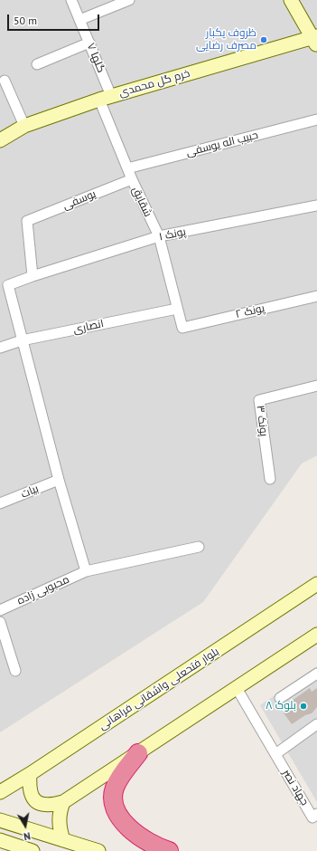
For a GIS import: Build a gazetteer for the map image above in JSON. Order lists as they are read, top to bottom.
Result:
{
  "streets": {
    "main road": ["خرم گل محمدی", "بلوار فتحعلی واشقانی فراهانی"],
    "street": [
      "گلها ۷",
      "حبیب اله یوسفی",
      "یوسفی",
      "شقایق",
      "پونک ۱",
      "پونک ۲",
      "انصاری",
      "پونک ۳",
      "بیات",
      "محبوبی زاده",
      "جهاد نصر"
    ]
  },
  "crossings": [
    ["گلها ۷", "خرم گل محمدی"],
    ["گلها ۷", "شقایق"],
    ["خرم گل محمدی", "شقایق"],
    ["حبیب اله یوسفی", "شقایق"],
    ["یوسفی", "شقایق"],
    ["یوسفی", "پونک ۱"],
    ["شقایق", "پونک ۱"],
    ["شقایق", "پونک ۲"],
    ["شقایق", "انصاری"],
    ["پونک ۱", "انصاری"]
  ],
  "places": ["ظروف یکبار مصرف رضایی", "بلوک ۸"],
  "scale_bar": "50 m",
  "north": "bottom"
}
